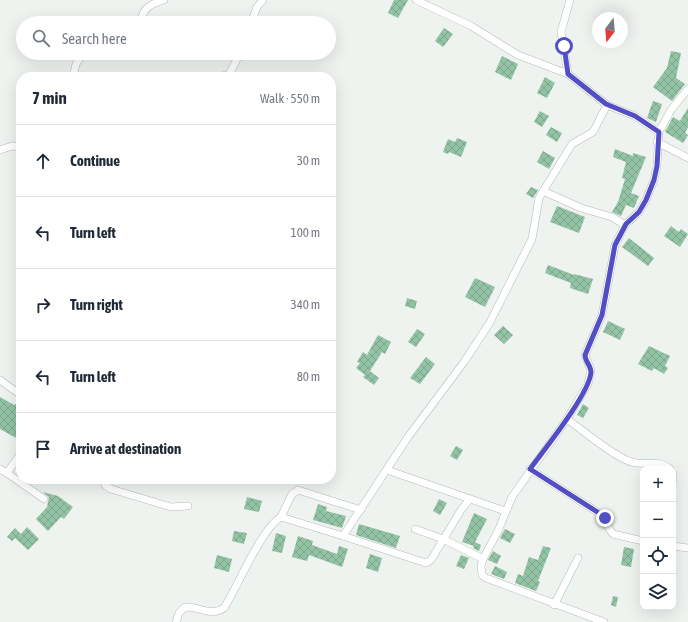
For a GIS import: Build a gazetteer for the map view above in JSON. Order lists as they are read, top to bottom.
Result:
{
  "north": "bottom",
  "page": {
    "search": "Search here",
    "heading": ["7 min", "Walk · 550 m"],
    "list": [
      ["Continue", "30 m"],
      ["Turn left", "100 m"],
      ["Turn right", "340 m"],
      ["Turn left", "80 m"],
      "Arrive at destination"
    ],
    "map_buttons": ["+", "−"]
  }
}
